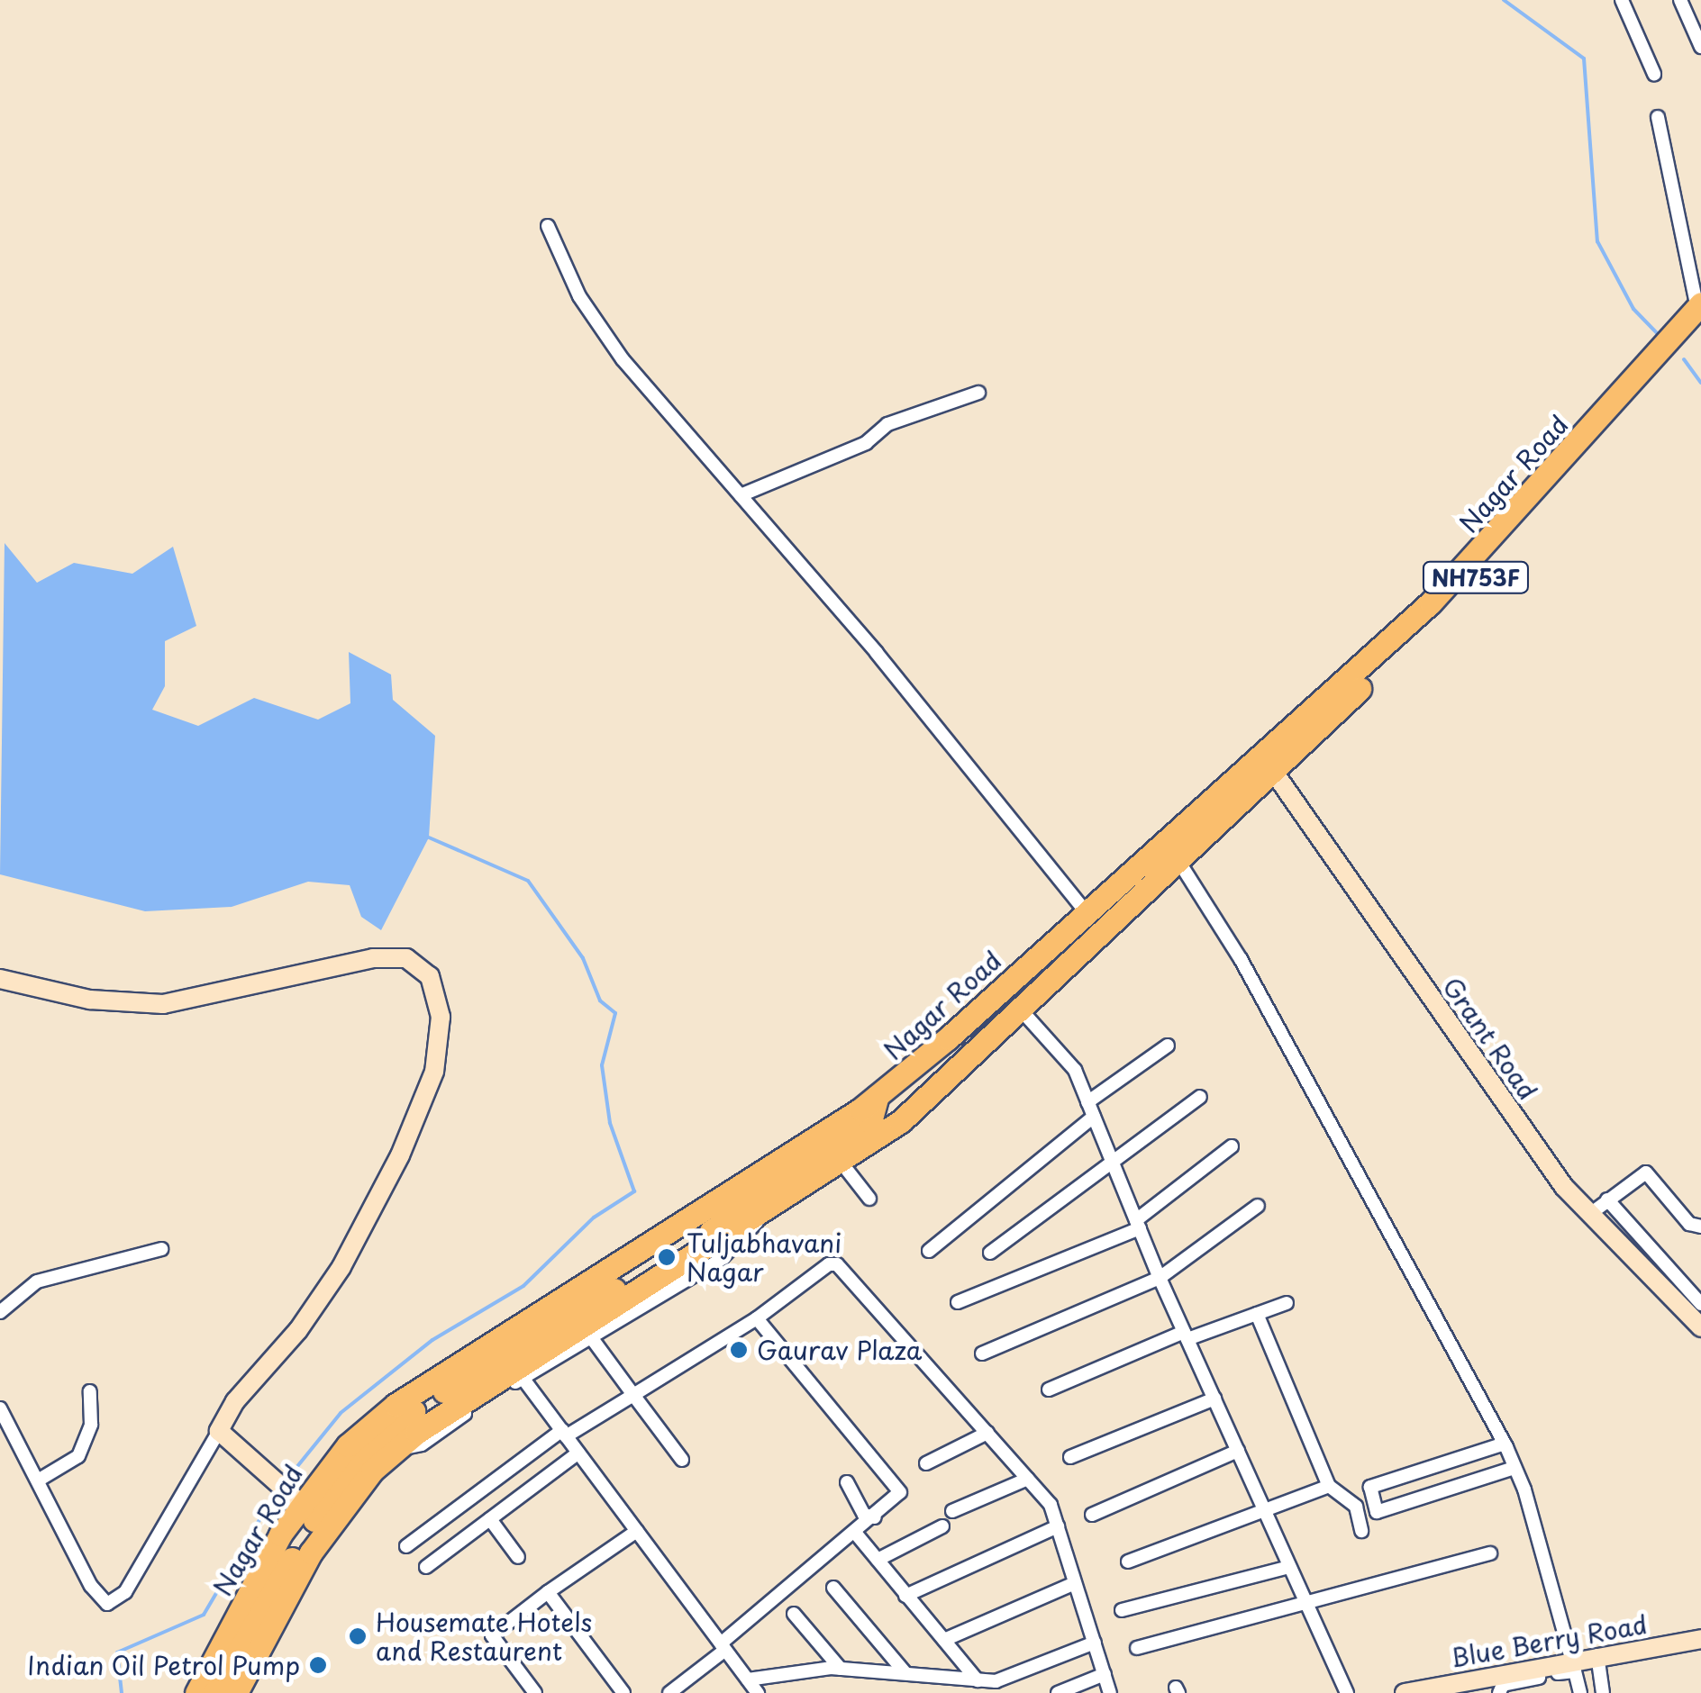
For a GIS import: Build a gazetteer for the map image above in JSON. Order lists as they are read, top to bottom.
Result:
{
  "streets": {
    "highway": ["Nagar Road", "NH753F"],
    "street": ["Grant Road", "Blue Berry Road"]
  },
  "crossings": [
    ["Nagar Road", "Grant Road"]
  ],
  "places": [
    "Tuljabhavani Nagar",
    "Gaurav Plaza",
    "Housemate Hotels and Restaurent",
    "Indian Oil Petrol Pump"
  ]
}
